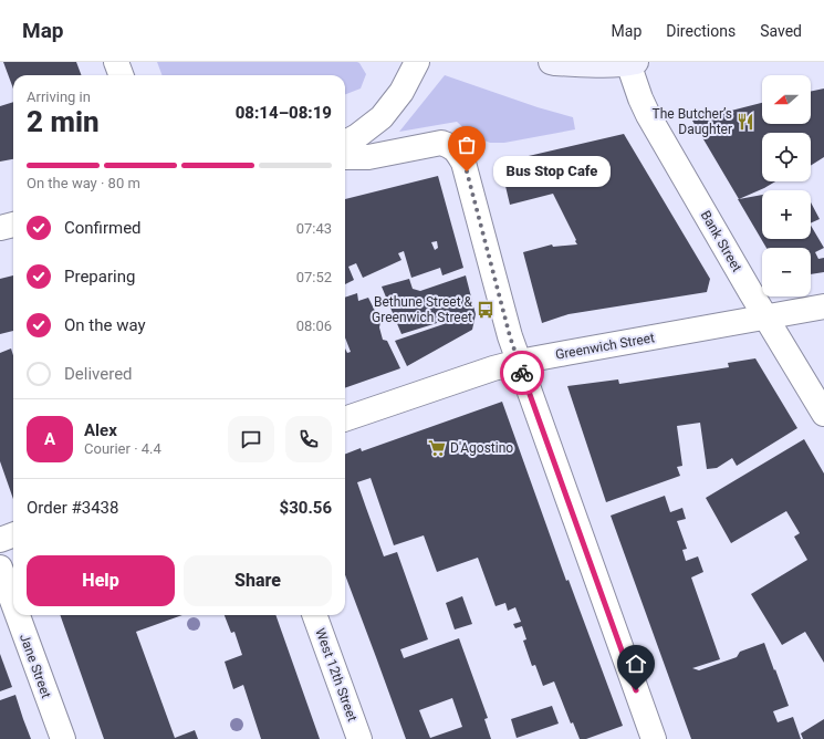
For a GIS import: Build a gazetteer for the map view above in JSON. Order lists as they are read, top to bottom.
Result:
{
  "streets": {
    "street": [
      "Bank Street",
      "Greenwich Street",
      "Jane Street",
      "West 12th Street"
    ]
  },
  "crossings": [
    ["Bank Street", "Greenwich Street"]
  ],
  "places": {
    "restaurant": ["The Butcher’s Daughter"],
    "other": ["Bus Stop Cafe"],
    "bus stop": ["Bethune Street & Greenwich Street"],
    "supermarket": ["D'Agostino"]
  },
  "north": "left",
  "page": {
    "header": "Map",
    "nav": ["Map", "Directions", "Saved"],
    "map_buttons": ["+", "−"],
    "heading": ["2 min", "Arriving in", "08:14–08:19"],
    "panel": [
      "Alex",
      "Courier · 4.4",
      "Order #3438",
      "$30.56"
    ],
    "bar": "On the way · 80 m",
    "bubble": "Bus Stop Cafe",
    "list": [
      ["Confirmed", "07:43"],
      ["Preparing", "07:52"],
      ["On the way", "08:06"],
      "Delivered"
    ],
    "round": "A",
    "buttons": ["Help", "Share"]
  }
}
